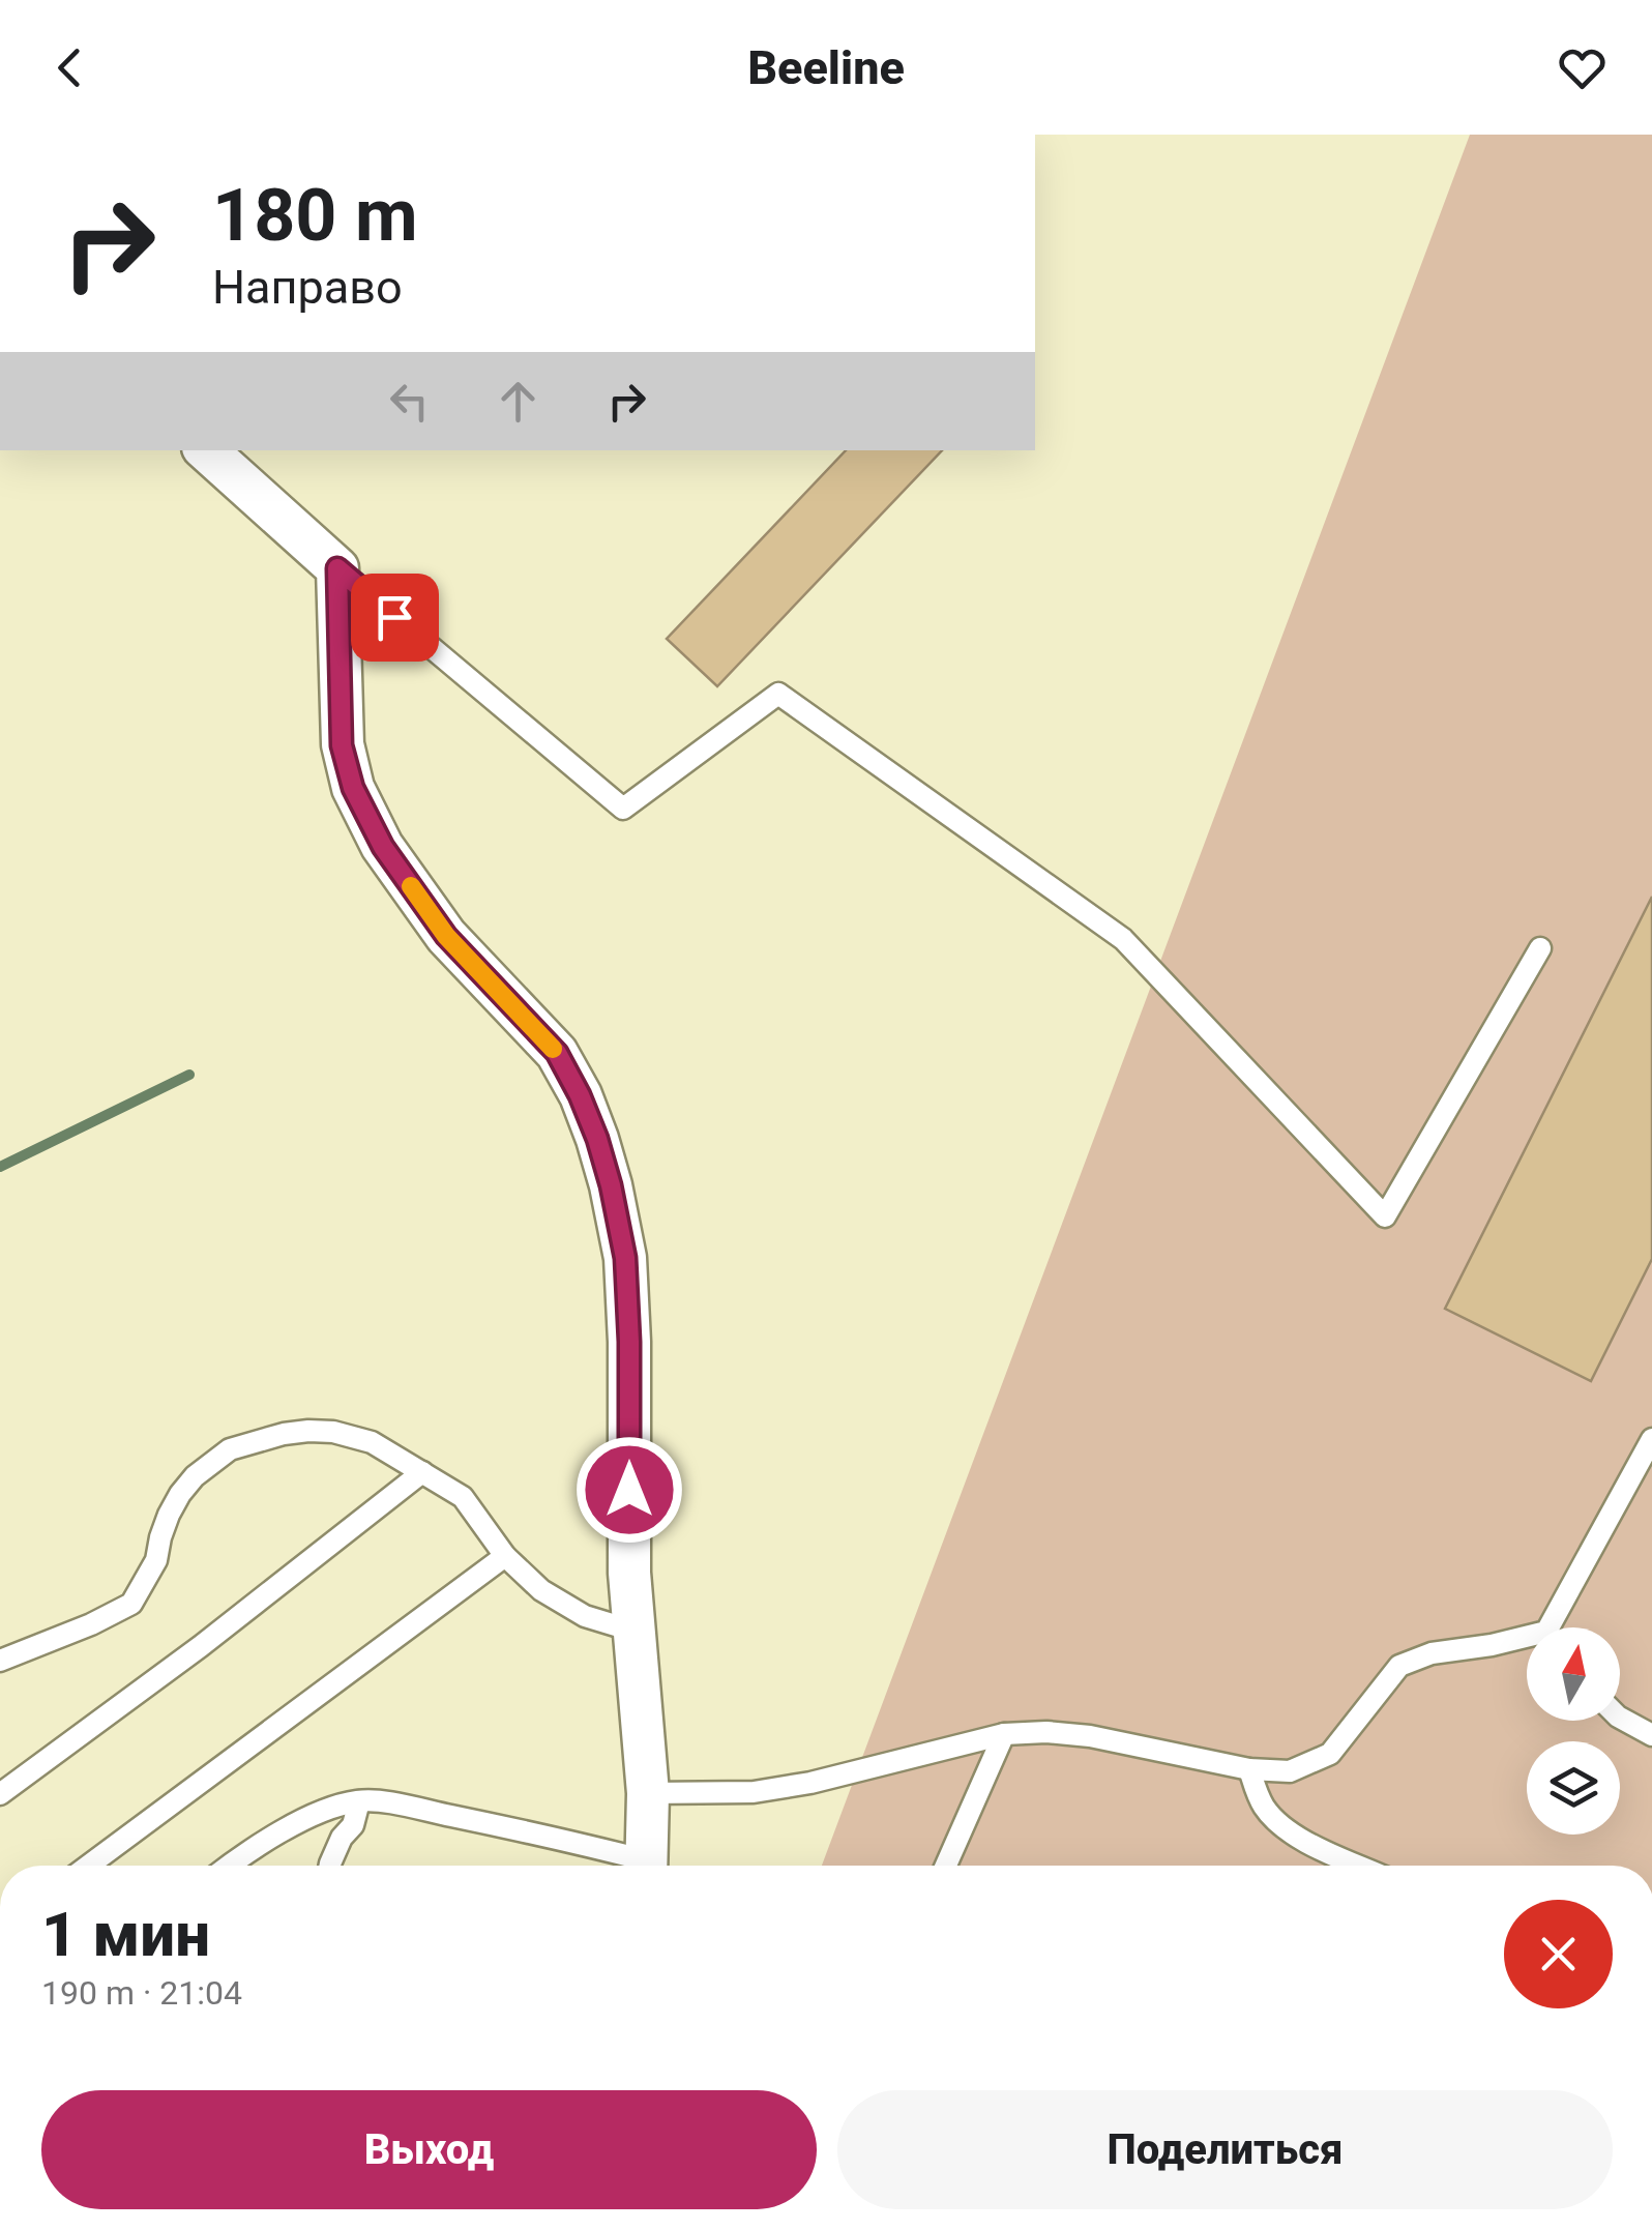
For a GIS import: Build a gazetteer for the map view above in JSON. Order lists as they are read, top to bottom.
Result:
{
  "north": "top",
  "page": {
    "header": "Beeline",
    "turn": ["180 m", "Направо"],
    "heading": ["1 мин", "190 m · 21:04"],
    "buttons": ["Выход", "Поделиться"]
  }
}
